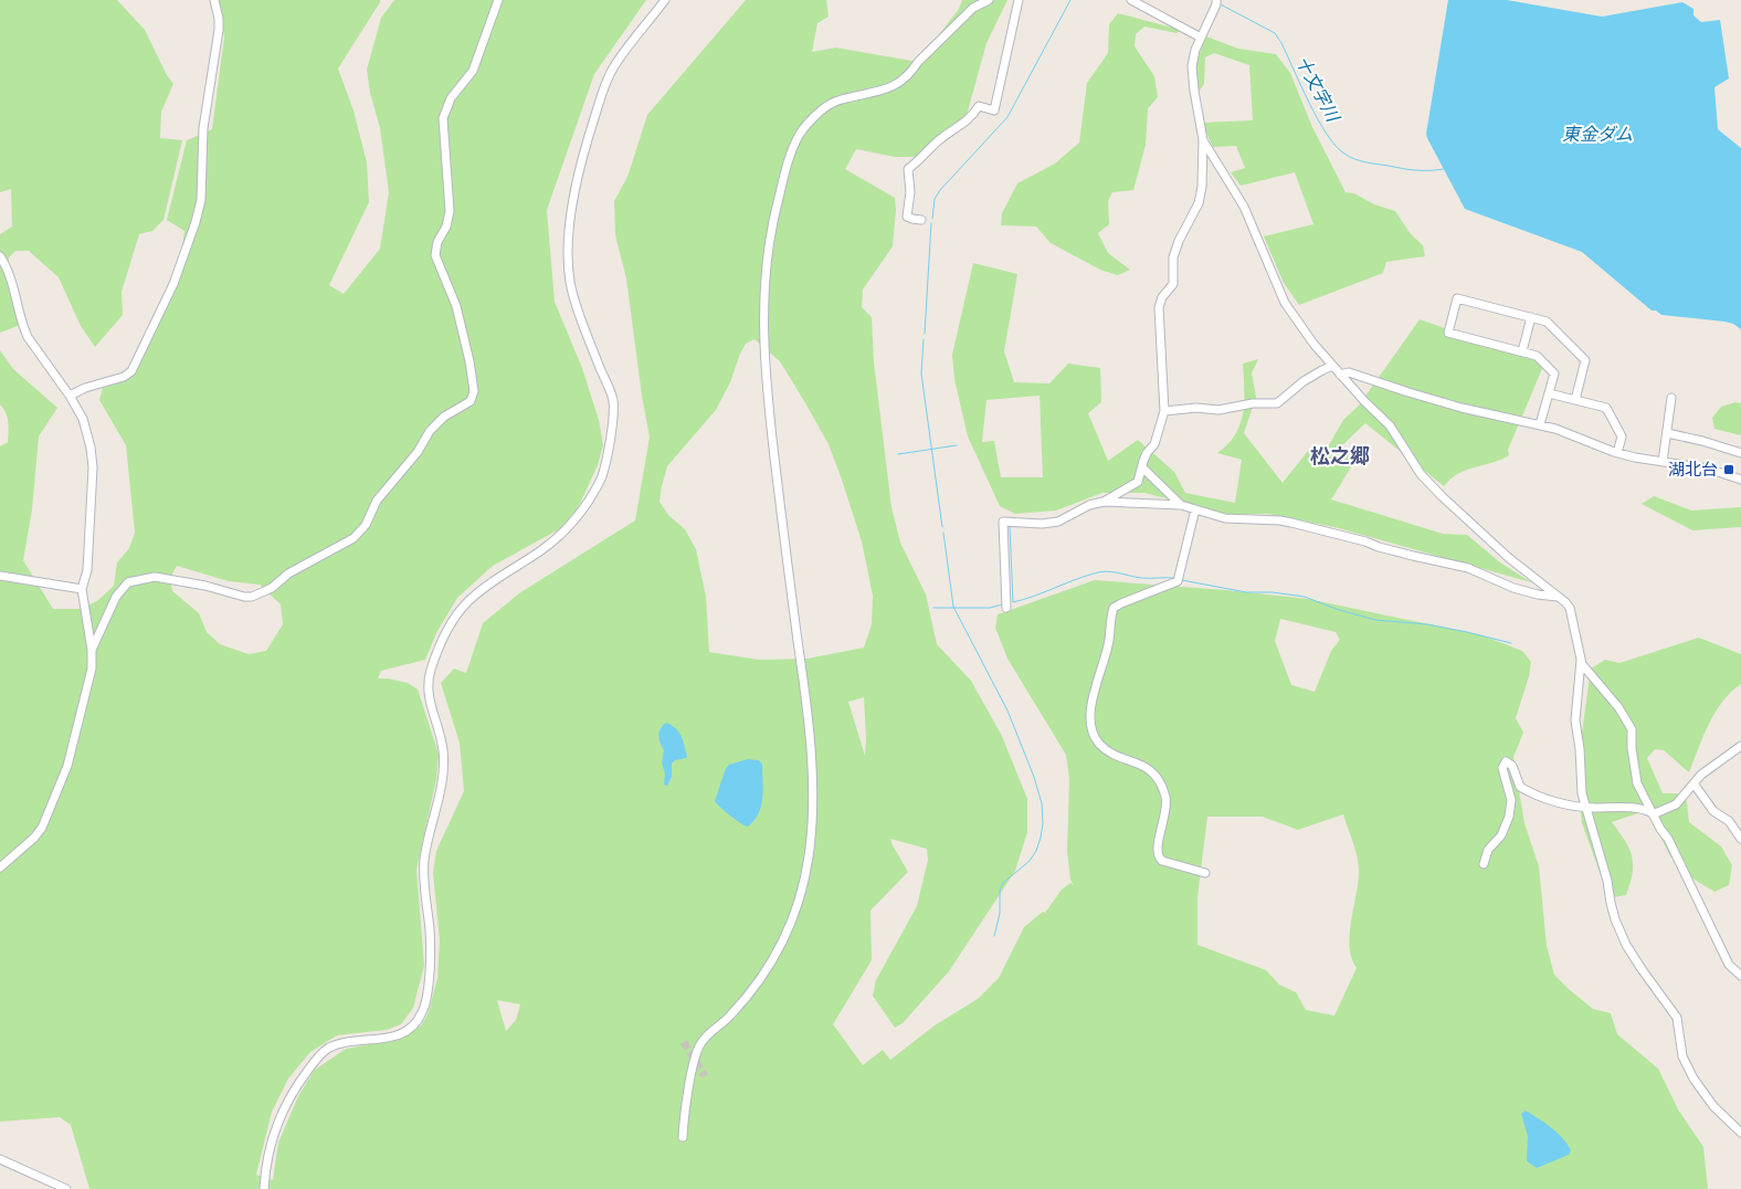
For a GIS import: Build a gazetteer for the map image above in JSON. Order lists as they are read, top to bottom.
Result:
{
  "districts": ["松之郷"],
  "water": ["十文字川", "東金ダム"],
  "places": {
    "transit": ["湖北台"]
  }
}
